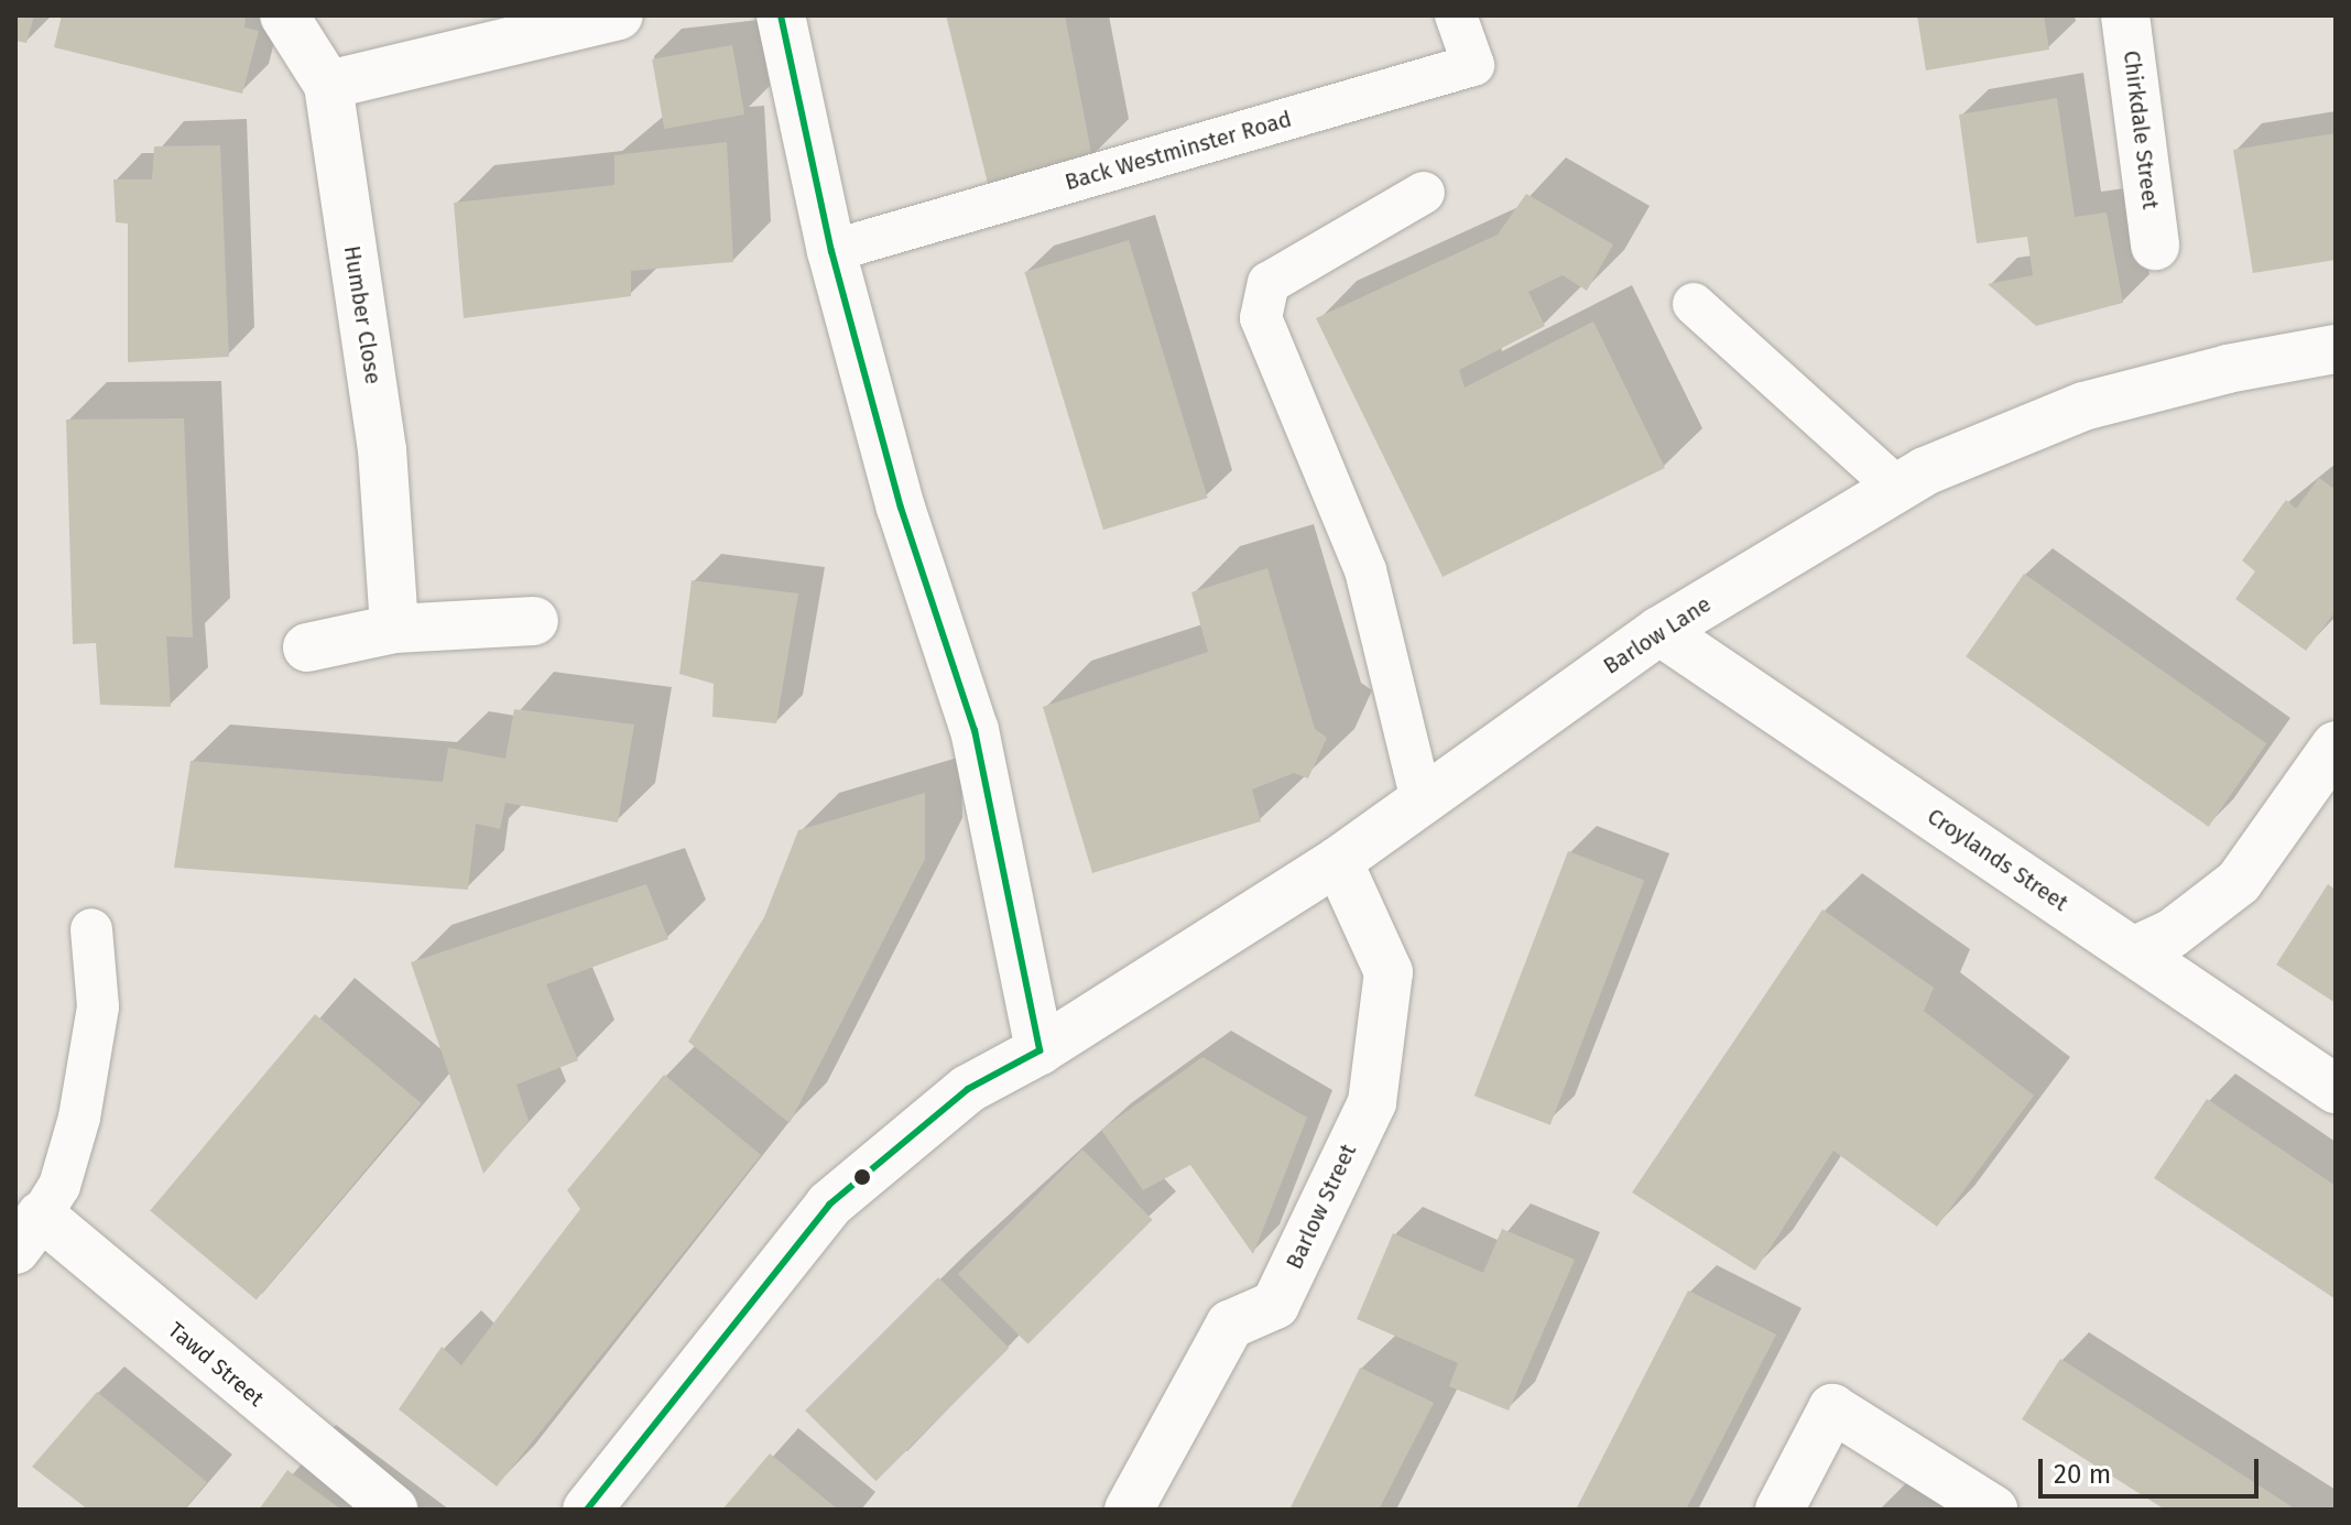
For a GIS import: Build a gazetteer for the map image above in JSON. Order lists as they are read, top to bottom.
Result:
{
  "streets": {
    "street": [
      "Chirkdale Street",
      "Humber Close",
      "Barlow Lane",
      "Croylands Street",
      "Barlow Street",
      "Tawd Street"
    ],
    "lane": ["Back Westminster Road"]
  },
  "crossings": [
    ["Barlow Lane", "Croylands Street"],
    ["Barlow Lane", "Barlow Street"]
  ],
  "scale_bar": "20 m"
}
